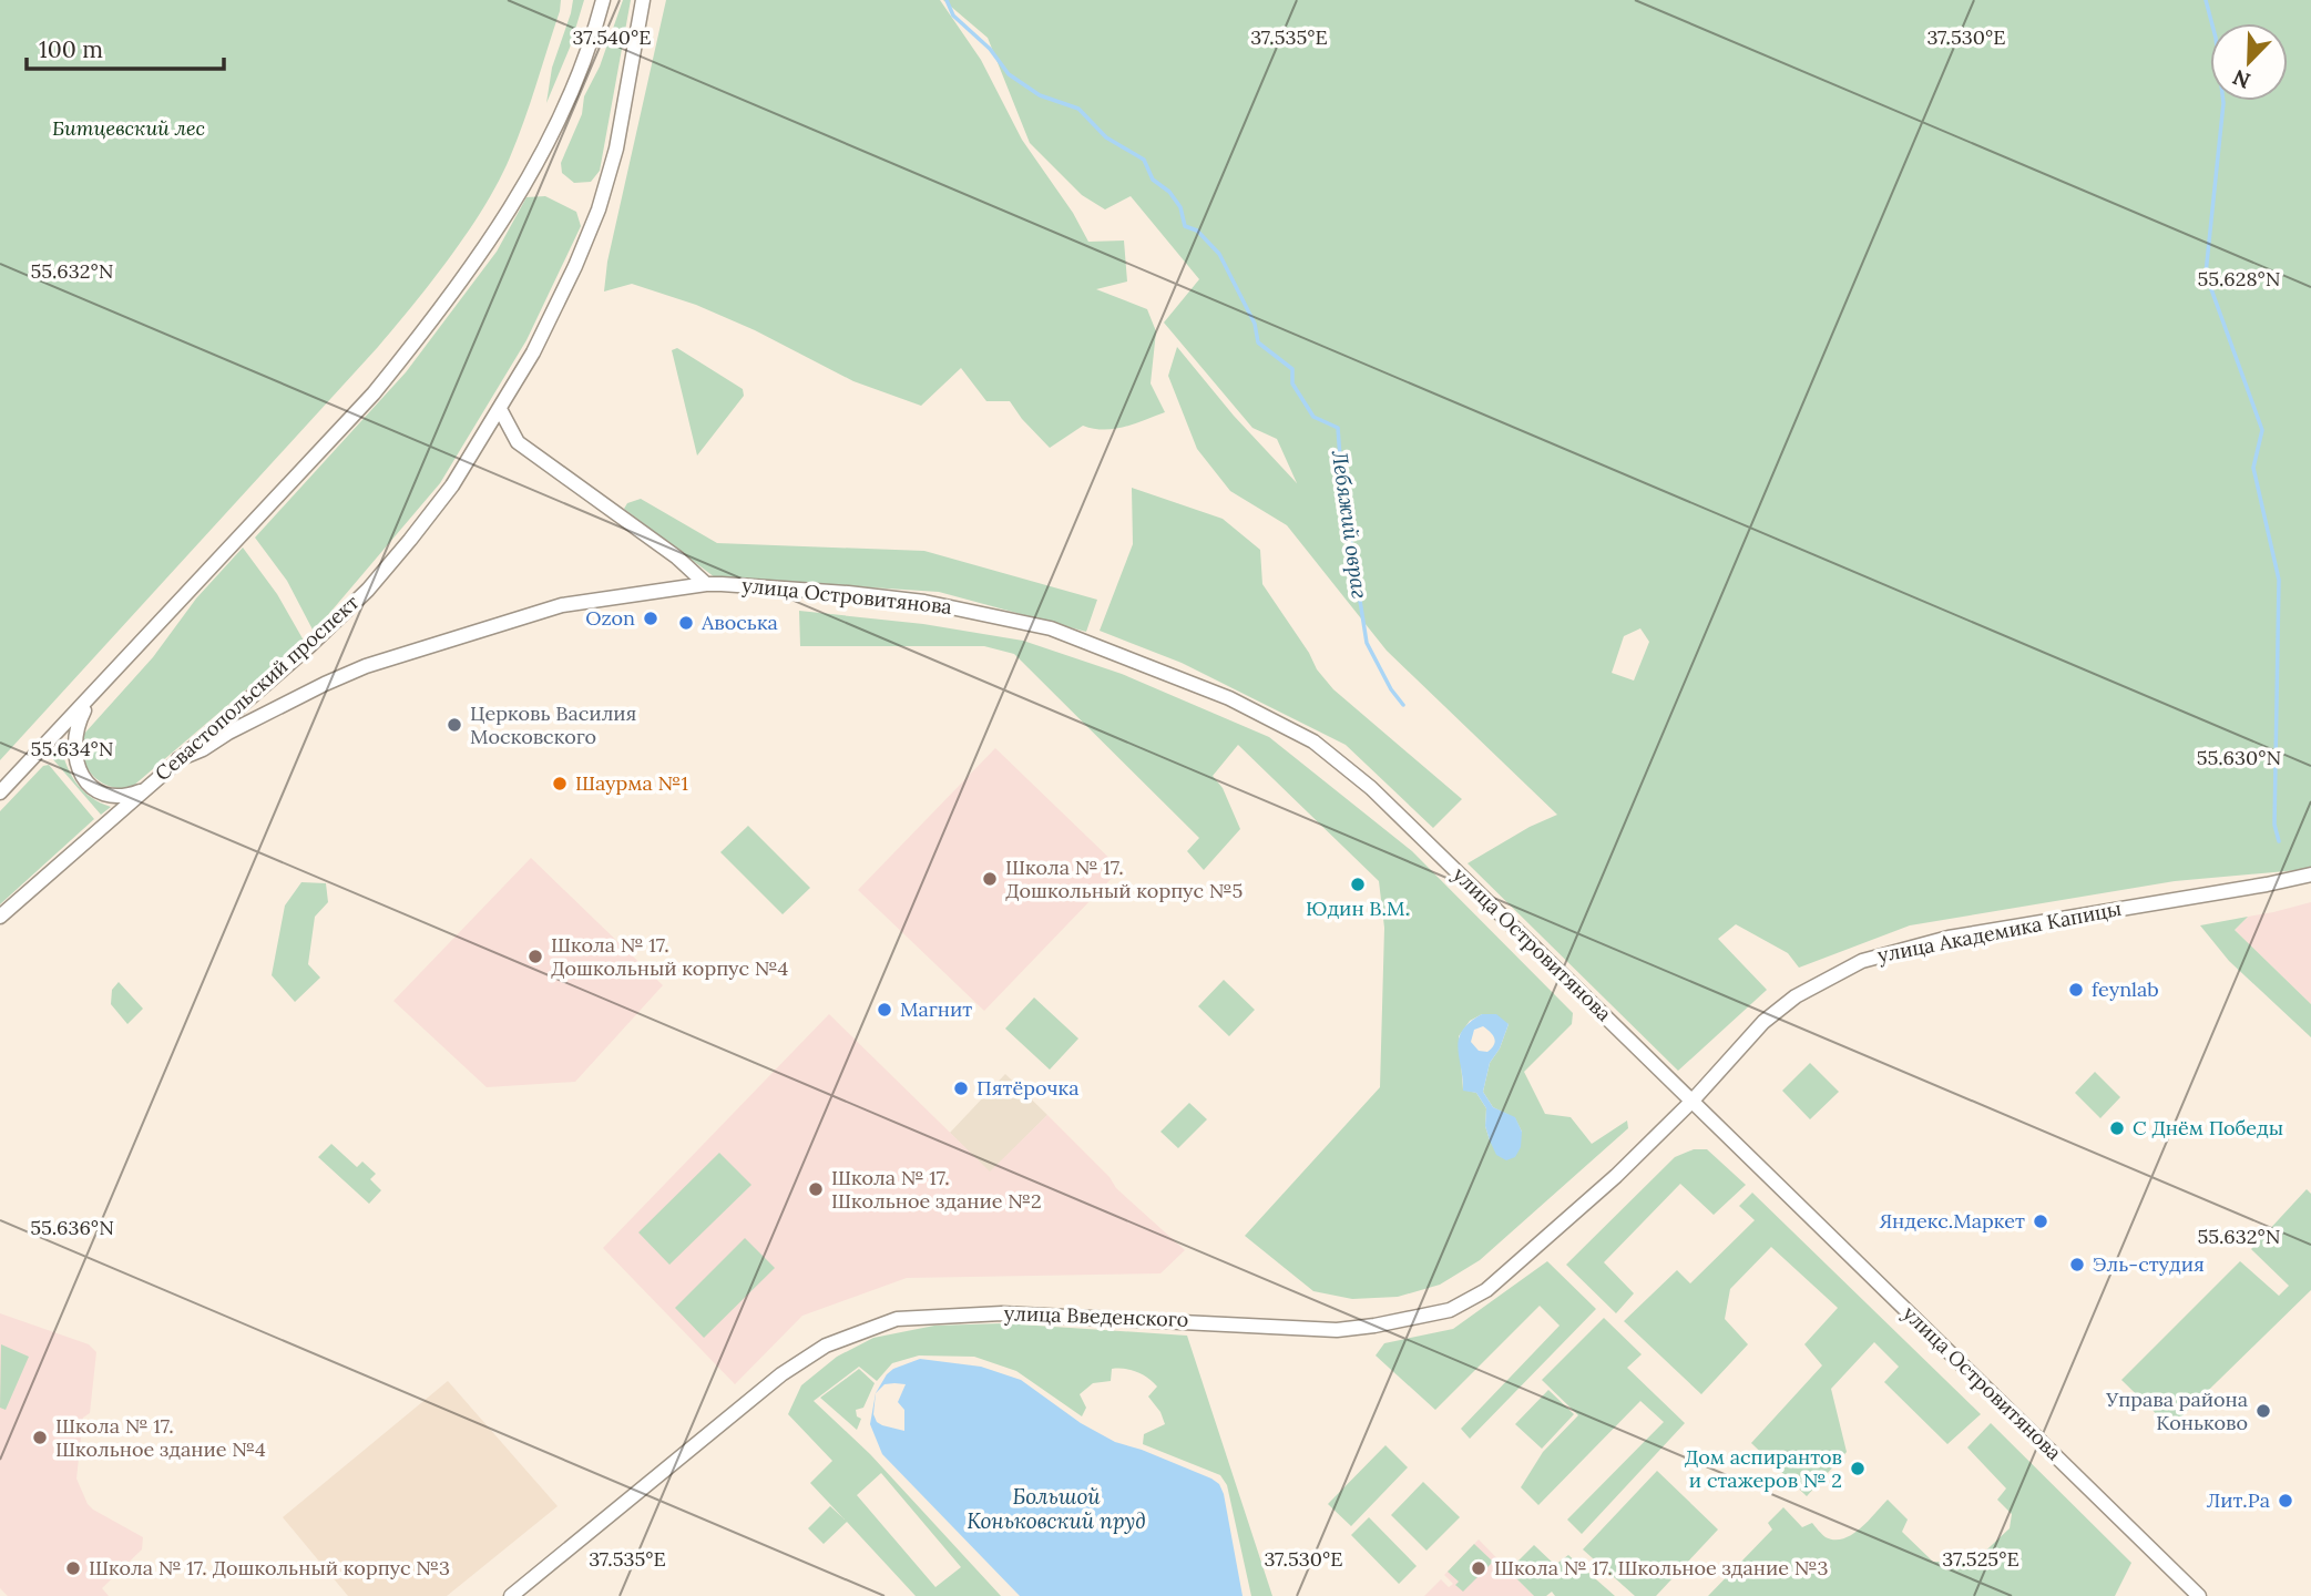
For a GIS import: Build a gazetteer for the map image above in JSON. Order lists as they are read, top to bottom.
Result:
{
  "streets": {
    "main road": [
      "улица Островитянова",
      "Севастопольский проспект",
      "улица Академика Капицы",
      "улица Введенского"
    ]
  },
  "crossings": [
    ["улица Островитянова", "Севастопольский проспект"],
    ["улица Островитянова", "улица Академика Капицы"],
    ["улица Островитянова", "улица Введенского"],
    ["улица Академика Капицы", "улица Введенского"]
  ],
  "water": ["Лебяжий овраг", "Большой Коньковский пруд"],
  "parks": ["Битцевский лес"],
  "places": [
    "Ozon",
    "Авоська",
    "Церковь Василия Московского",
    "Шаурма №1",
    "Школа № 17. Дошкольный корпус №5",
    "Юдин В.М.",
    "Школа № 17. Дошкольный корпус №4",
    "feynlab",
    "Магнит",
    "Пятёрочка",
    "С Днём Победы",
    "Школа № 17. Школьное здание №2",
    "Яндекс.Маркет",
    "Эль-студия",
    "Управа района Коньково",
    "Школа № 17. Школьное здание №4",
    "Дом аспирантов и стажеров № 2",
    "Лит.Ра",
    "Школа № 17. Дошкольный корпус №3",
    "Школа № 17. Школьное здание №3"
  ],
  "scale_bar": "100 m",
  "north": "bottom left",
  "coordinates": [
    "37.540°E",
    "37.535°E",
    "37.530°E",
    "55.632°N",
    "55.628°N",
    "55.634°N",
    "55.630°N",
    "55.636°N",
    "37.525°E"
  ]
}
